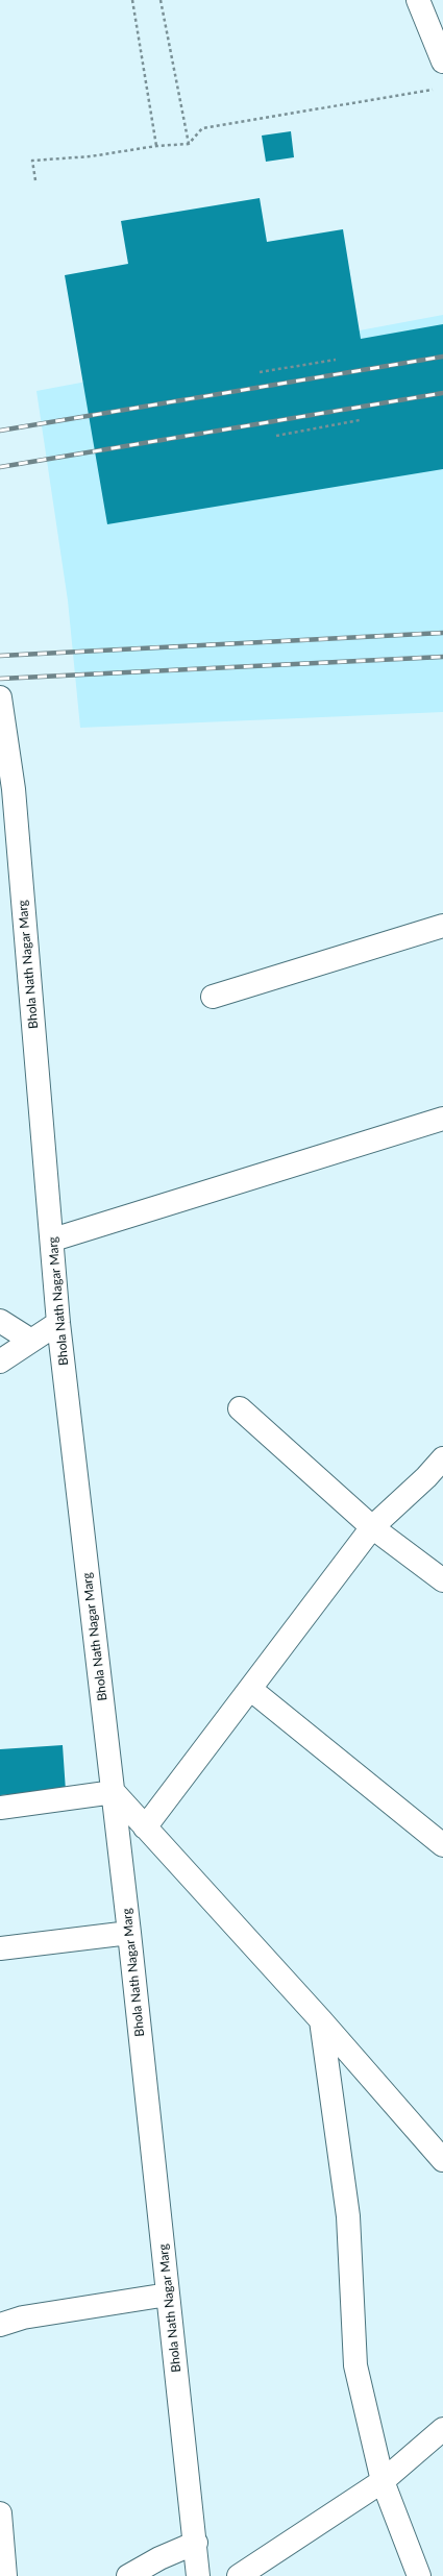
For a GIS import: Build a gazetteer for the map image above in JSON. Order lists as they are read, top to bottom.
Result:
{
  "streets": {
    "street": ["Bhola Nath Nagar Marg"]
  }
}
